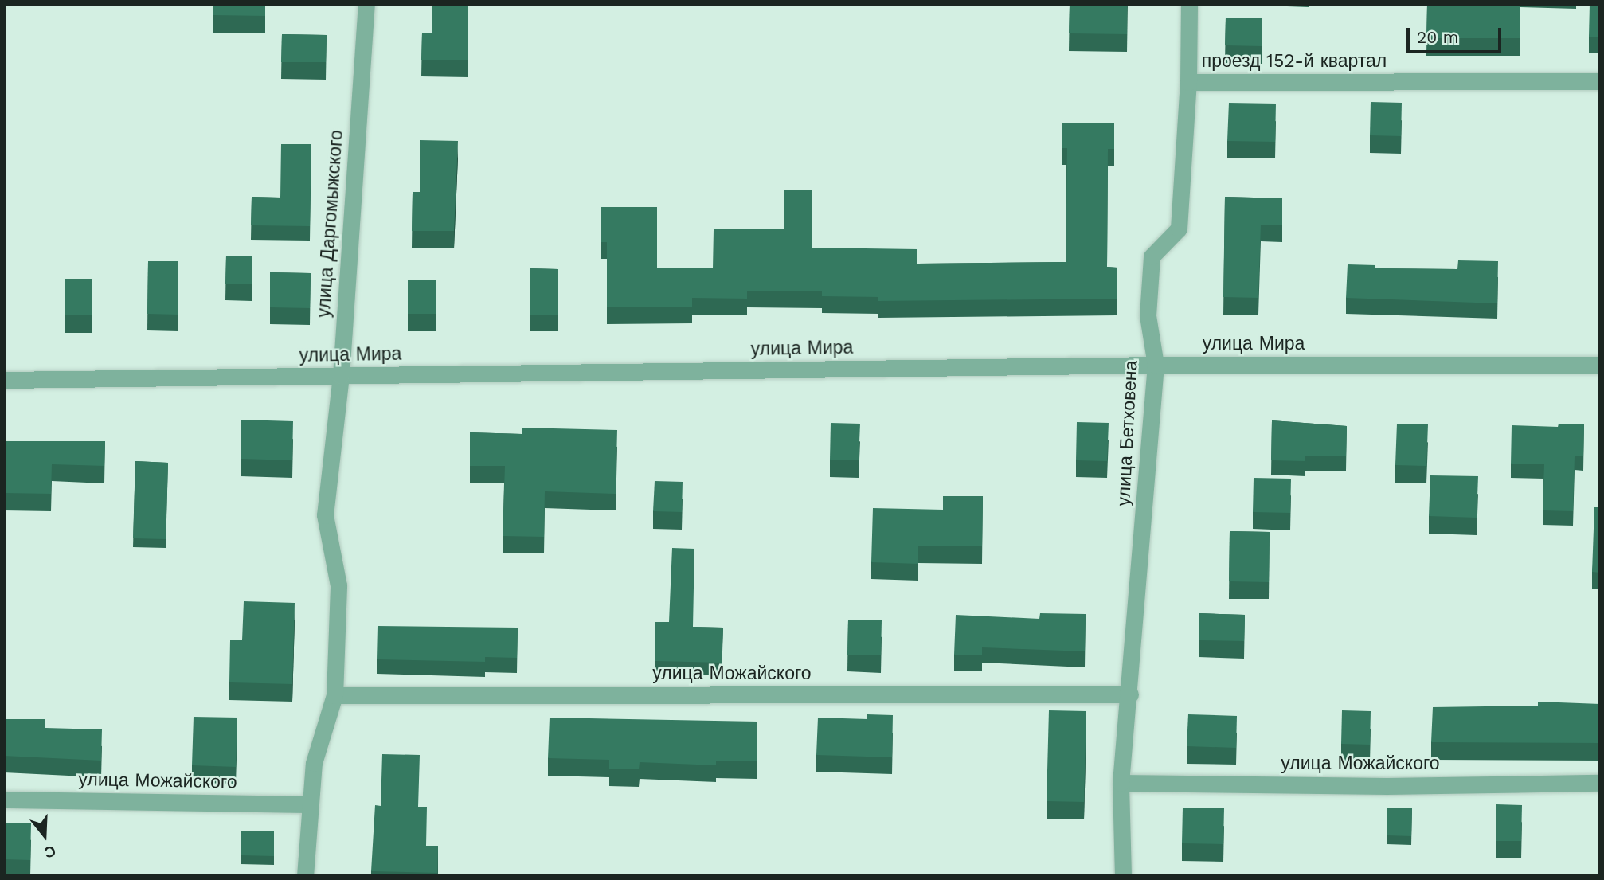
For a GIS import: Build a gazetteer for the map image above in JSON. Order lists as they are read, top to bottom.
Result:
{
  "streets": {
    "street": [
      "проезд 152-й квартал",
      "улица Даргомыжского",
      "улица Мира",
      "улица Бетховена",
      "улица Можайского"
    ]
  },
  "crossings": [
    ["проезд 152-й квартал", "улица Бетховена"],
    ["улица Даргомыжского", "улица Мира"],
    ["улица Даргомыжского", "улица Можайского"],
    ["улица Мира", "улица Бетховена"],
    ["улица Бетховена", "улица Можайского"]
  ],
  "scale_bar": "20 m",
  "north": "bottom"
}
